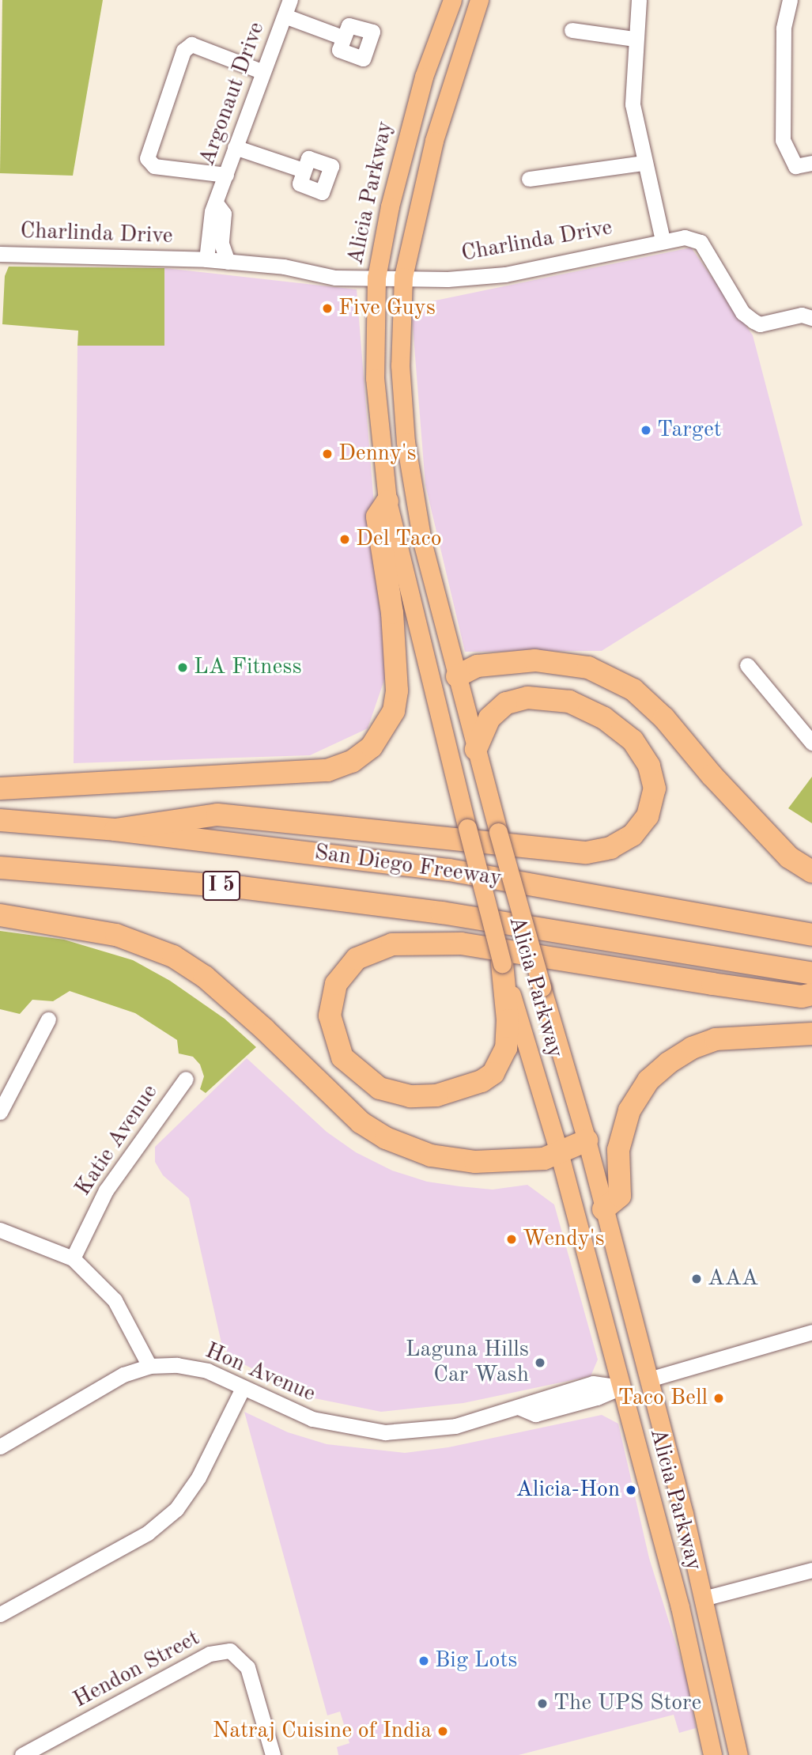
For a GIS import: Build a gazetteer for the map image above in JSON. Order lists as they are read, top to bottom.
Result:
{
  "streets": {
    "highway": ["San Diego Freeway", "I 5"],
    "main road": ["Alicia Parkway"],
    "street": [
      "Argonaut Drive",
      "Charlinda Drive",
      "Katie Avenue",
      "Hon Avenue",
      "Hendon Street"
    ]
  },
  "crossings": [
    ["Argonaut Drive", "Charlinda Drive"],
    ["Alicia Parkway", "Charlinda Drive"],
    ["Alicia Parkway", "Hon Avenue"]
  ],
  "places": [
    "Five Guys",
    "Target",
    "Denny's",
    "Del Taco",
    "LA Fitness",
    "Wendy's",
    "AAA",
    "Laguna Hills Car Wash",
    "Taco Bell",
    "Alicia-Hon",
    "Big Lots",
    "The UPS Store",
    "Natraj Cuisine of India"
  ]
}
